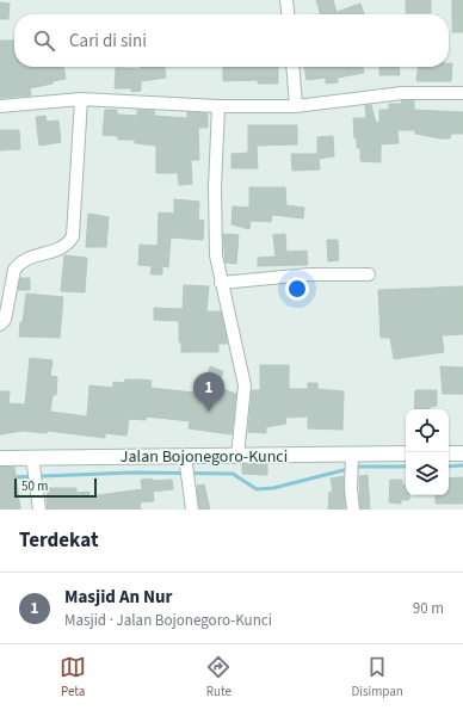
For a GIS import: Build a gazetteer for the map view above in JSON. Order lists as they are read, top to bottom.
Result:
{
  "streets": {
    "main road": ["Jalan Bojonegoro-Kunci"]
  },
  "scale_bar": "50 m",
  "page": {
    "search": "Cari di sini",
    "pins": "1",
    "scale": "50 m",
    "heading": "Terdekat",
    "list": [
      {
        "mark": "1",
        "name": "Masjid An Nur",
        "note": "Masjid · Jalan Bojonegoro-Kunci",
        "value": "90 m"
      }
    ],
    "nav": ["Peta", "Rute", "Disimpan"]
  }
}
